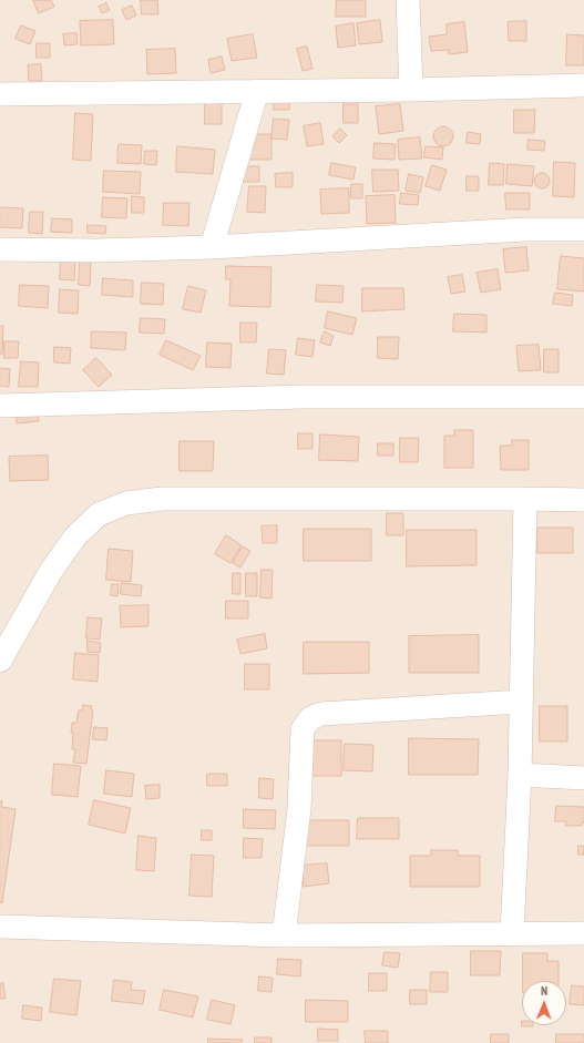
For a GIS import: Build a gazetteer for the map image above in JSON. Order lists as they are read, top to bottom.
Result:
{
  "north": "top"
}
